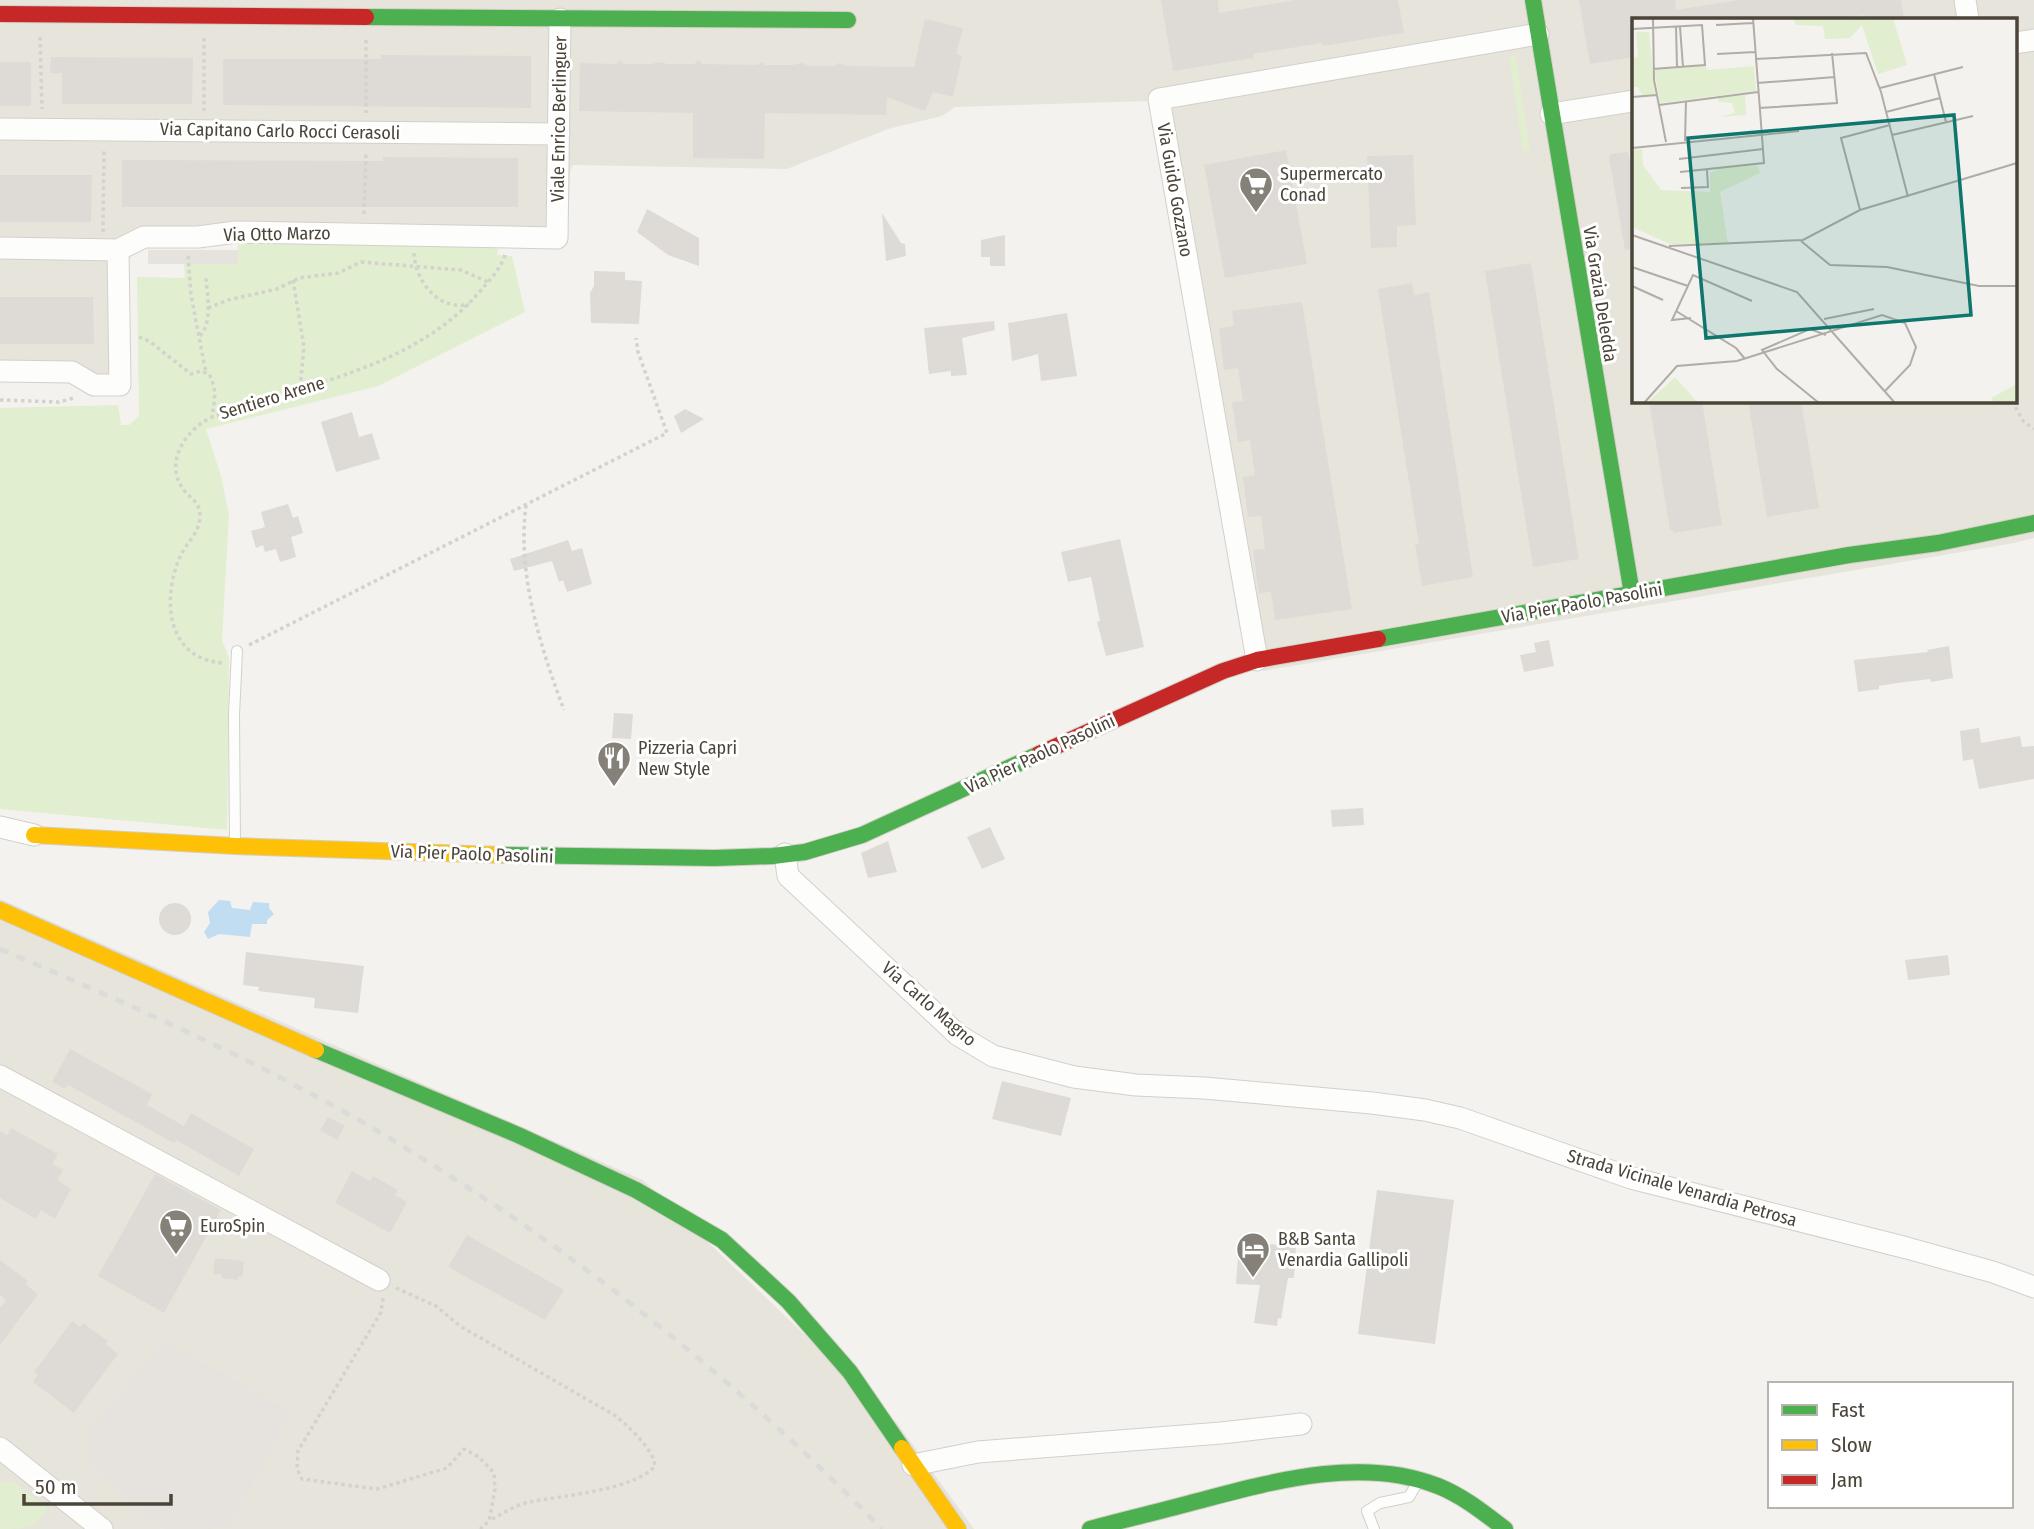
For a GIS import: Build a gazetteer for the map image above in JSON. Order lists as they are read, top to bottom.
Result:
{
  "streets": {
    "street": [
      "Viale Enrico Berlinguer",
      "Via Capitano Carlo Rocci Cerasoli",
      "Via Guido Gozzano",
      "Via Otto Marzo",
      "Via Grazia Deledda",
      "Via Pier Paolo Pasolini",
      "Via Carlo Magno",
      "Strada Vicinale Venardia Petrosa"
    ],
    "path": ["Sentiero Arene"]
  },
  "crossings": [
    ["Viale Enrico Berlinguer", "Via Capitano Carlo Rocci Cerasoli"],
    ["Viale Enrico Berlinguer", "Via Otto Marzo"],
    ["Via Guido Gozzano", "Via Grazia Deledda"],
    ["Via Guido Gozzano", "Via Pier Paolo Pasolini"],
    ["Via Otto Marzo", "Sentiero Arene"],
    ["Via Grazia Deledda", "Via Pier Paolo Pasolini"],
    ["Via Pier Paolo Pasolini", "Via Carlo Magno"],
    ["Via Carlo Magno", "Strada Vicinale Venardia Petrosa"]
  ],
  "places": {
    "supermarket": ["Supermercato Conad", "EuroSpin"],
    "restaurant": ["Pizzeria Capri New Style"],
    "hotel": ["B&B Santa Venardia Gallipoli"]
  },
  "legend": ["Fast", "Slow", "Jam"],
  "scale_bar": "50 m"
}
